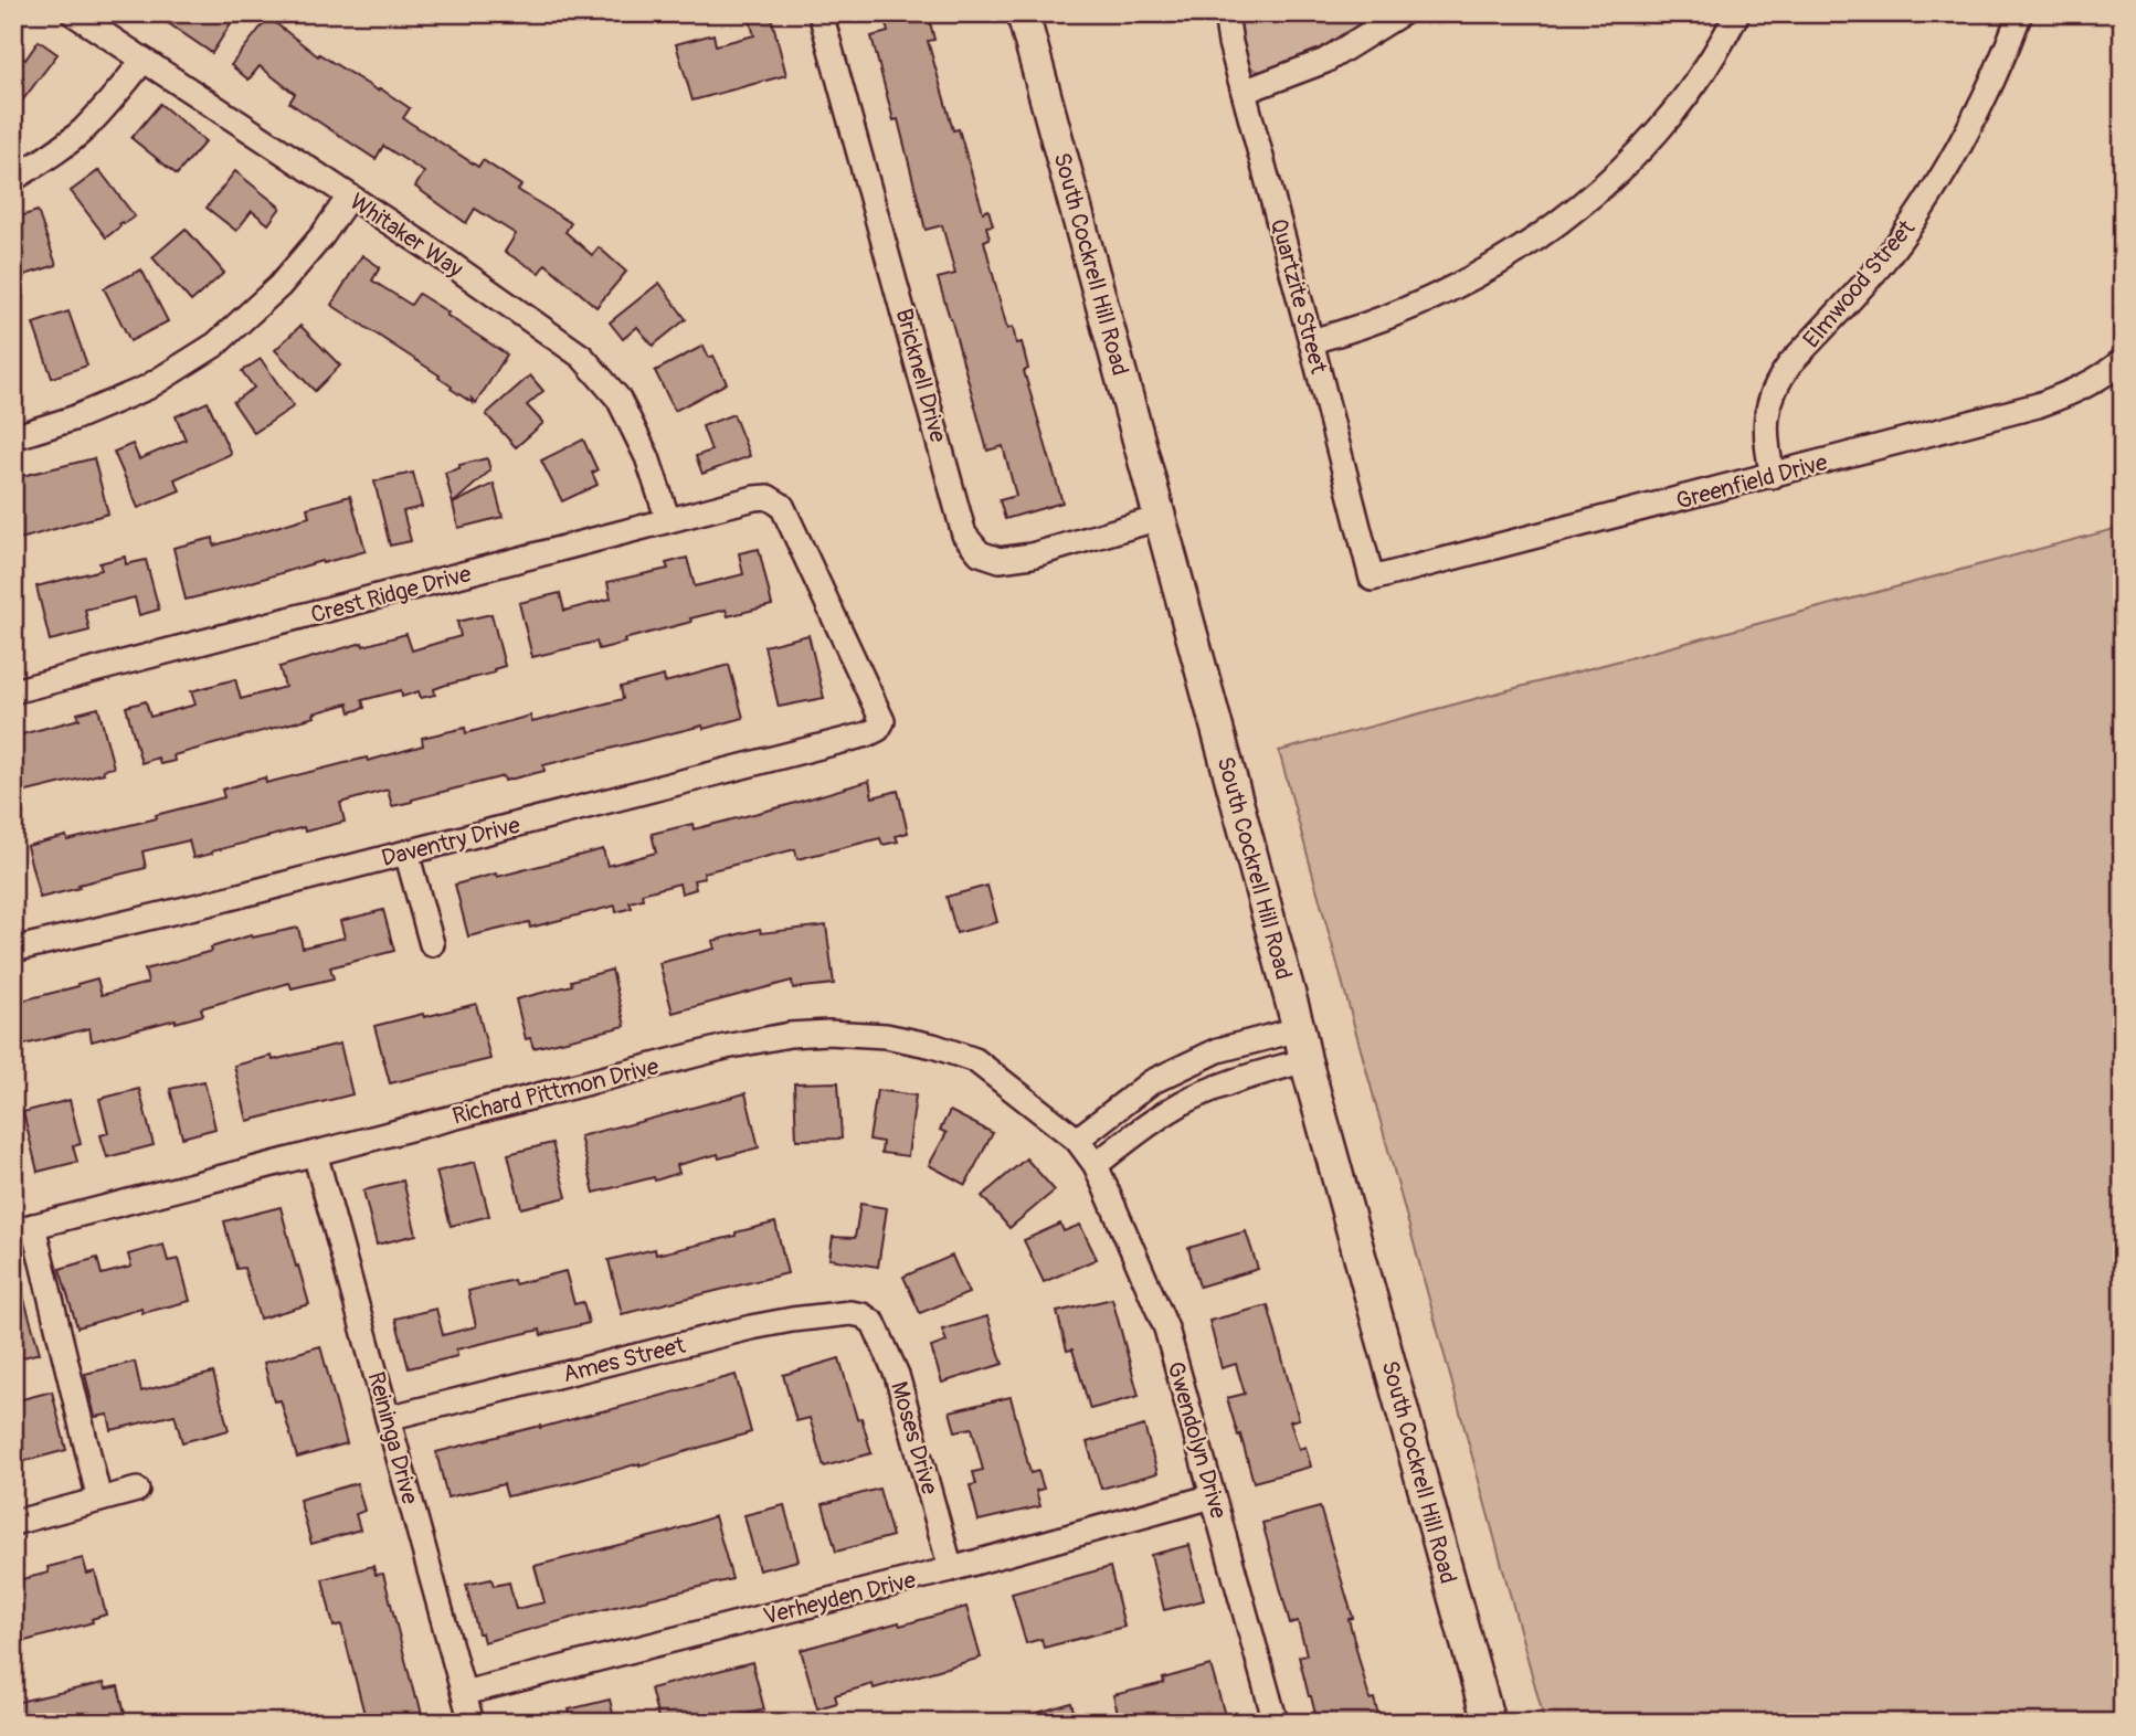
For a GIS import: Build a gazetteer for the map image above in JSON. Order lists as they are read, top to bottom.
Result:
{
  "streets": {
    "main road": ["South Cockrell Hill Road"],
    "street": [
      "Whitaker Way",
      "Elmwood Street",
      "Quartzite Street",
      "Bricknell Drive",
      "Greenfield Drive",
      "Crest Ridge Drive",
      "Daventry Drive",
      "Richard Pittmon Drive",
      "Ames Street",
      "Reininga Drive",
      "Moses Drive",
      "Gwendolyn Drive",
      "Verheyden Drive"
    ]
  },
  "crossings": [
    ["Whitaker Way", "Crest Ridge Drive"],
    ["South Cockrell Hill Road", "Bricknell Drive"],
    ["Elmwood Street", "Greenfield Drive"],
    ["Quartzite Street", "Greenfield Drive"],
    ["Crest Ridge Drive", "Daventry Drive"],
    ["Richard Pittmon Drive", "Reininga Drive"],
    ["Richard Pittmon Drive", "Gwendolyn Drive"],
    ["Ames Street", "Reininga Drive"],
    ["Ames Street", "Moses Drive"],
    ["Reininga Drive", "Verheyden Drive"],
    ["Moses Drive", "Verheyden Drive"],
    ["Gwendolyn Drive", "Verheyden Drive"]
  ]
}
